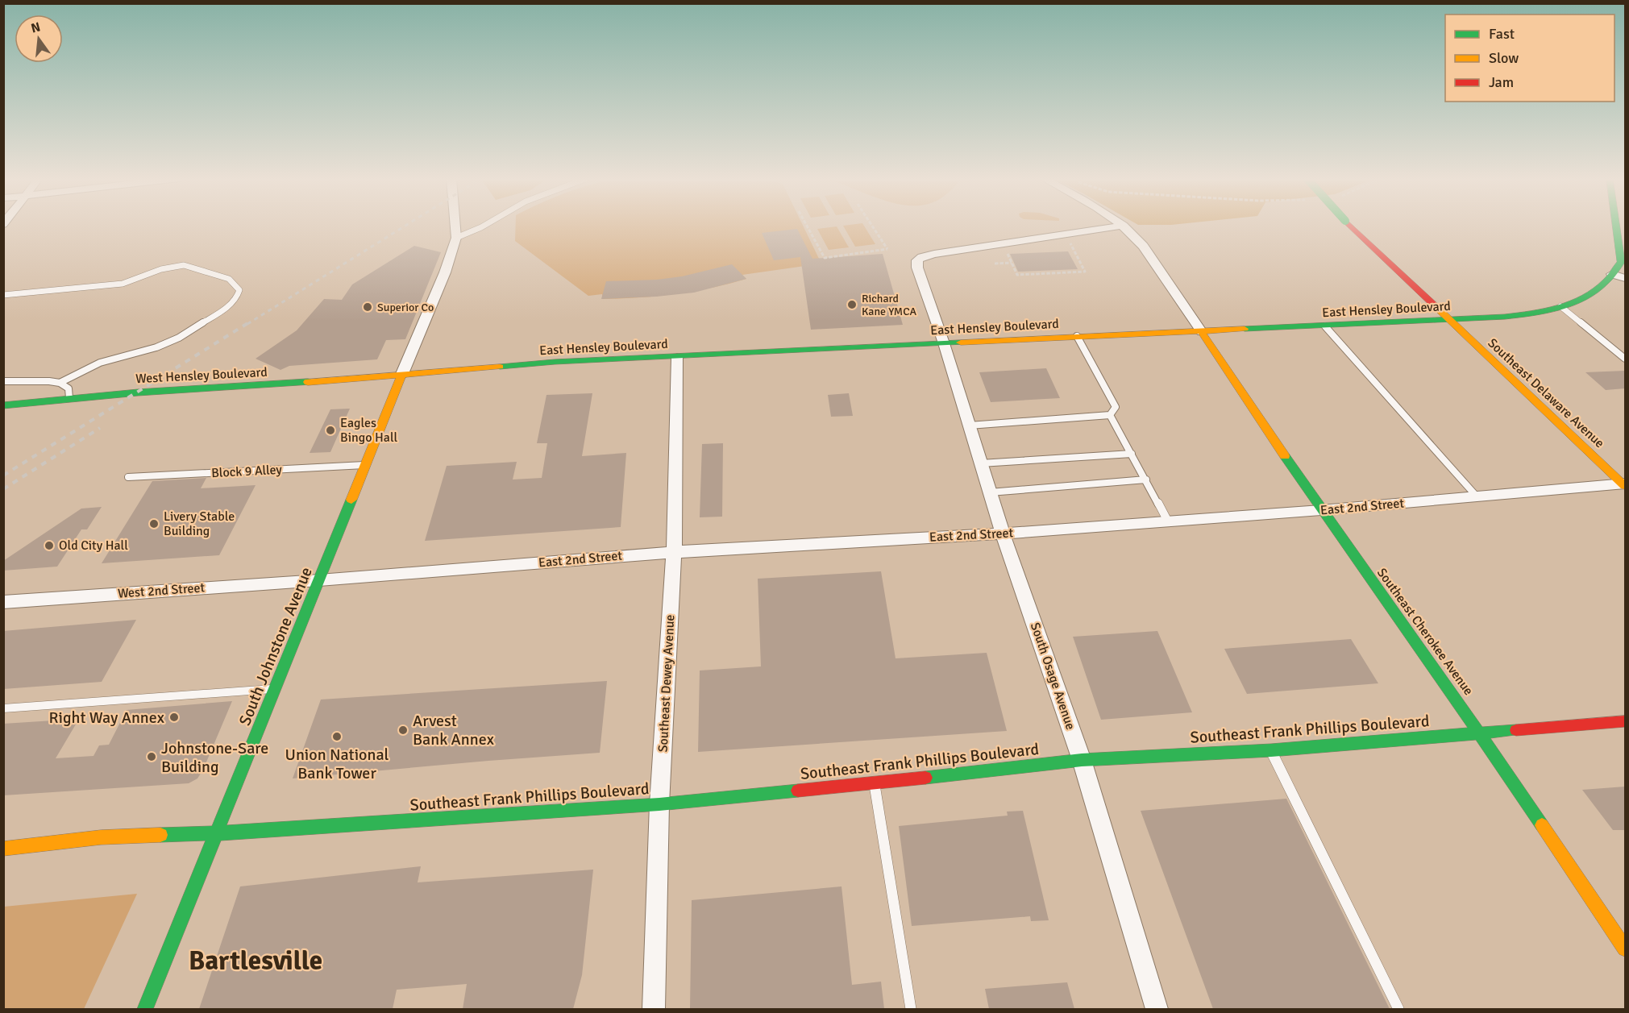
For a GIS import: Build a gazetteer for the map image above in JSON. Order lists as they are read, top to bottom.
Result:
{
  "streets": {
    "main road": [
      "East Hensley Boulevard",
      "West Hensley Boulevard",
      "Southeast Delaware Avenue",
      "Southeast Cherokee Avenue",
      "South Johnstone Avenue",
      "Southeast Frank Phillips Boulevard"
    ],
    "street": [
      "East 2nd Street",
      "West 2nd Street",
      "South Osage Avenue",
      "Southeast Dewey Avenue"
    ],
    "lane": ["Block 9 Alley"]
  },
  "crossings": [
    ["East Hensley Boulevard", "West Hensley Boulevard"],
    ["East Hensley Boulevard", "Southeast Delaware Avenue"],
    ["East Hensley Boulevard", "Southeast Cherokee Avenue"],
    ["East Hensley Boulevard", "South Johnstone Avenue"],
    ["East Hensley Boulevard", "South Osage Avenue"],
    ["East Hensley Boulevard", "Southeast Dewey Avenue"],
    ["West Hensley Boulevard", "South Johnstone Avenue"],
    ["Southeast Delaware Avenue", "East 2nd Street"],
    ["Block 9 Alley", "South Johnstone Avenue"],
    ["East 2nd Street", "West 2nd Street"],
    ["East 2nd Street", "Southeast Cherokee Avenue"],
    ["East 2nd Street", "South Johnstone Avenue"],
    ["East 2nd Street", "South Osage Avenue"],
    ["East 2nd Street", "Southeast Dewey Avenue"],
    ["West 2nd Street", "South Johnstone Avenue"],
    ["Southeast Cherokee Avenue", "Southeast Frank Phillips Boulevard"],
    ["South Johnstone Avenue", "Southeast Frank Phillips Boulevard"],
    ["South Osage Avenue", "Southeast Frank Phillips Boulevard"],
    ["Southeast Dewey Avenue", "Southeast Frank Phillips Boulevard"]
  ],
  "districts": ["Bartlesville"],
  "places": [
    "Richard Kane YMCA",
    "Superior Co",
    "Eagles Bingo Hall",
    "Livery Stable Building",
    "Old City Hall",
    "Right Way Annex",
    "Arvest Bank Annex",
    "Union National Bank Tower",
    "Johnstone-Sare Building"
  ],
  "legend": ["Fast", "Slow", "Jam"],
  "north": "top"
}
